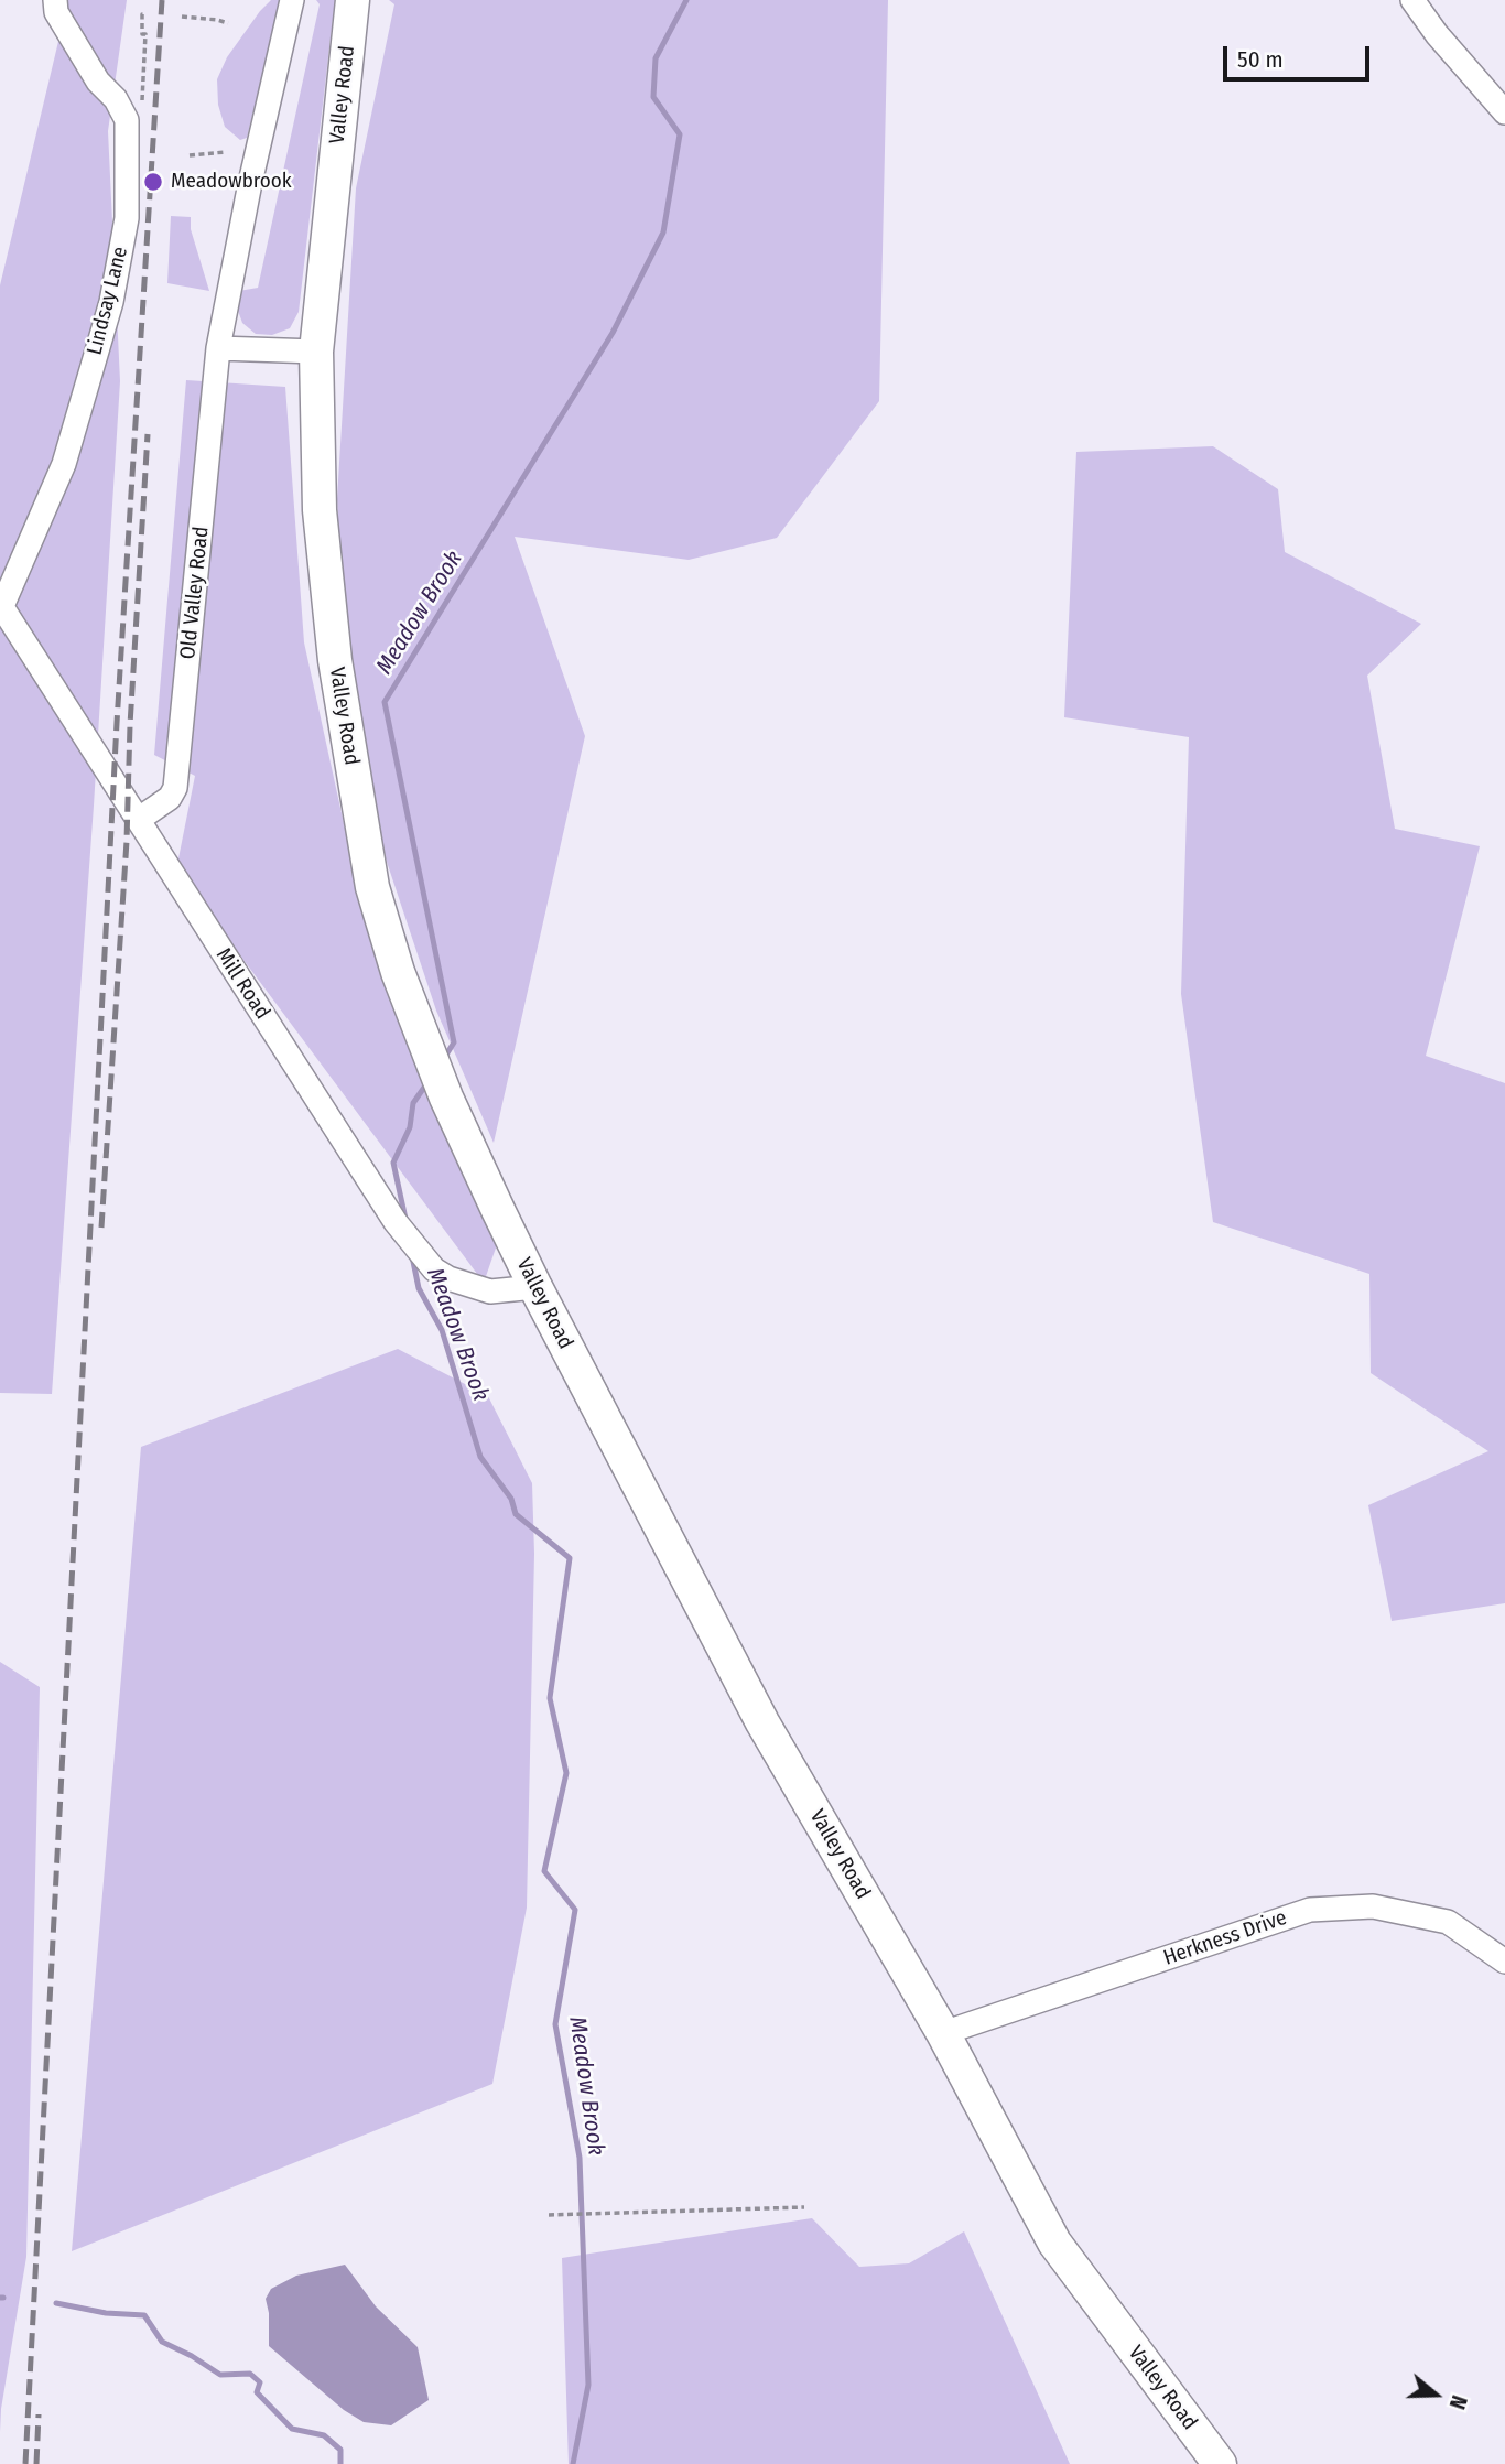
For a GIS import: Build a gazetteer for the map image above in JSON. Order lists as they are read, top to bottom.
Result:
{
  "streets": {
    "main road": ["Valley Road"],
    "street": [
      "Lindsay Lane",
      "Old Valley Road",
      "Mill Road",
      "Herkness Drive"
    ]
  },
  "crossings": [
    ["Valley Road", "Mill Road"],
    ["Valley Road", "Herkness Drive"],
    ["Lindsay Lane", "Mill Road"],
    ["Old Valley Road", "Mill Road"]
  ],
  "water": ["Meadow Brook"],
  "places": ["Meadowbrook"],
  "scale_bar": "50 m",
  "north": "right"
}
